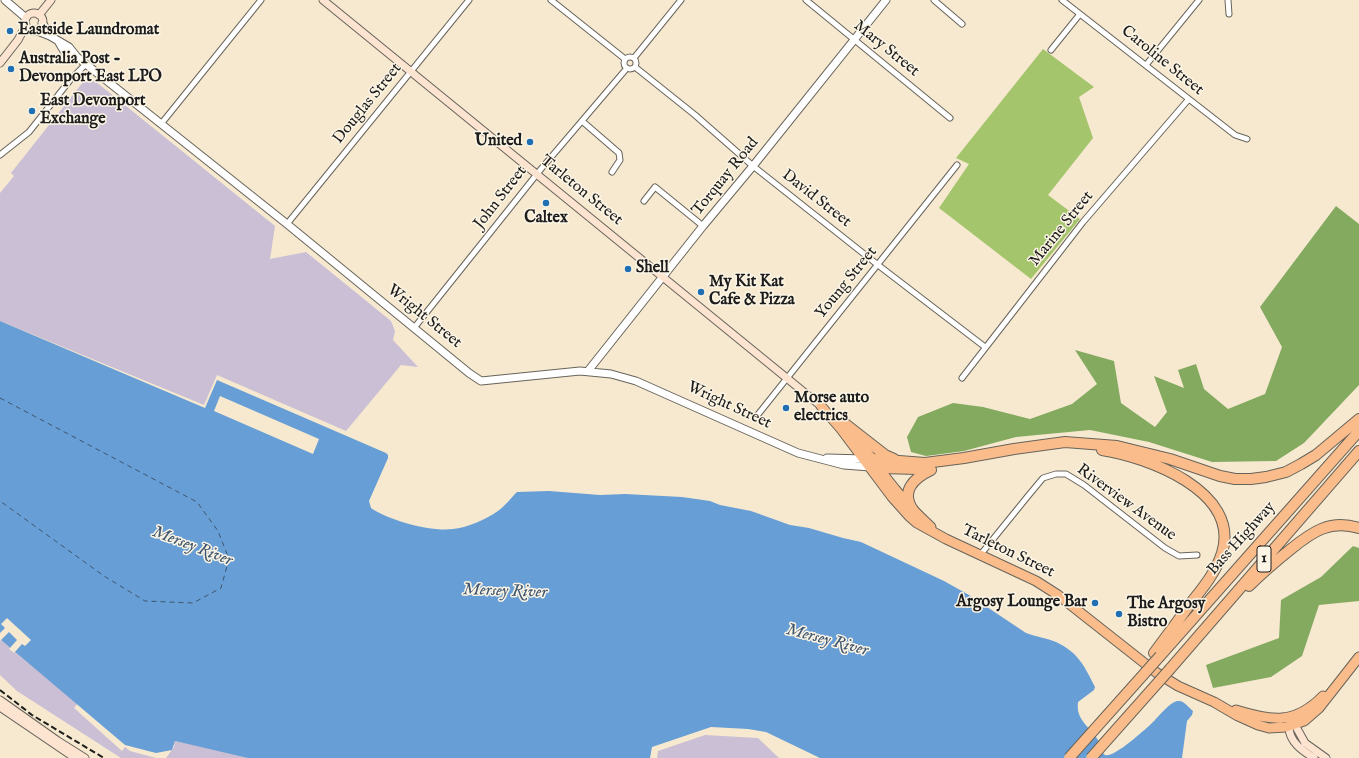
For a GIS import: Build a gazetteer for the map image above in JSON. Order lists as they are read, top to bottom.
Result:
{
  "streets": {
    "highway": ["Tarleton Street", "Bass Highway", "1"],
    "street": [
      "Mary Street",
      "Caroline Street",
      "Douglas Street",
      "Torquay Road",
      "John Street",
      "David Street",
      "Marine Street",
      "Young Street",
      "Wright Street",
      "Riverview Avenue"
    ]
  },
  "crossings": [
    ["Mary Street", "Torquay Road"],
    ["Caroline Street", "Marine Street"],
    ["Douglas Street", "Tarleton Street"],
    ["Douglas Street", "Wright Street"],
    ["Torquay Road", "Tarleton Street"],
    ["Torquay Road", "David Street"],
    ["Torquay Road", "Wright Street"],
    ["Tarleton Street", "John Street"],
    ["Tarleton Street", "Young Street"],
    ["Tarleton Street", "Wright Street"],
    ["Tarleton Street", "Riverview Avenue"],
    ["John Street", "David Street"],
    ["John Street", "Wright Street"],
    ["David Street", "Marine Street"],
    ["David Street", "Young Street"]
  ],
  "water": ["Mersey River"],
  "places": [
    "Eastside Laundromat",
    "Australia Post - Devonport East LPO",
    "East Devonport Exchange",
    "United",
    "Caltex",
    "Shell",
    "My Kit Kat Cafe & Pizza",
    "Morse auto electrics",
    "Argosy Lounge Bar",
    "The Argosy Bistro"
  ]
}
